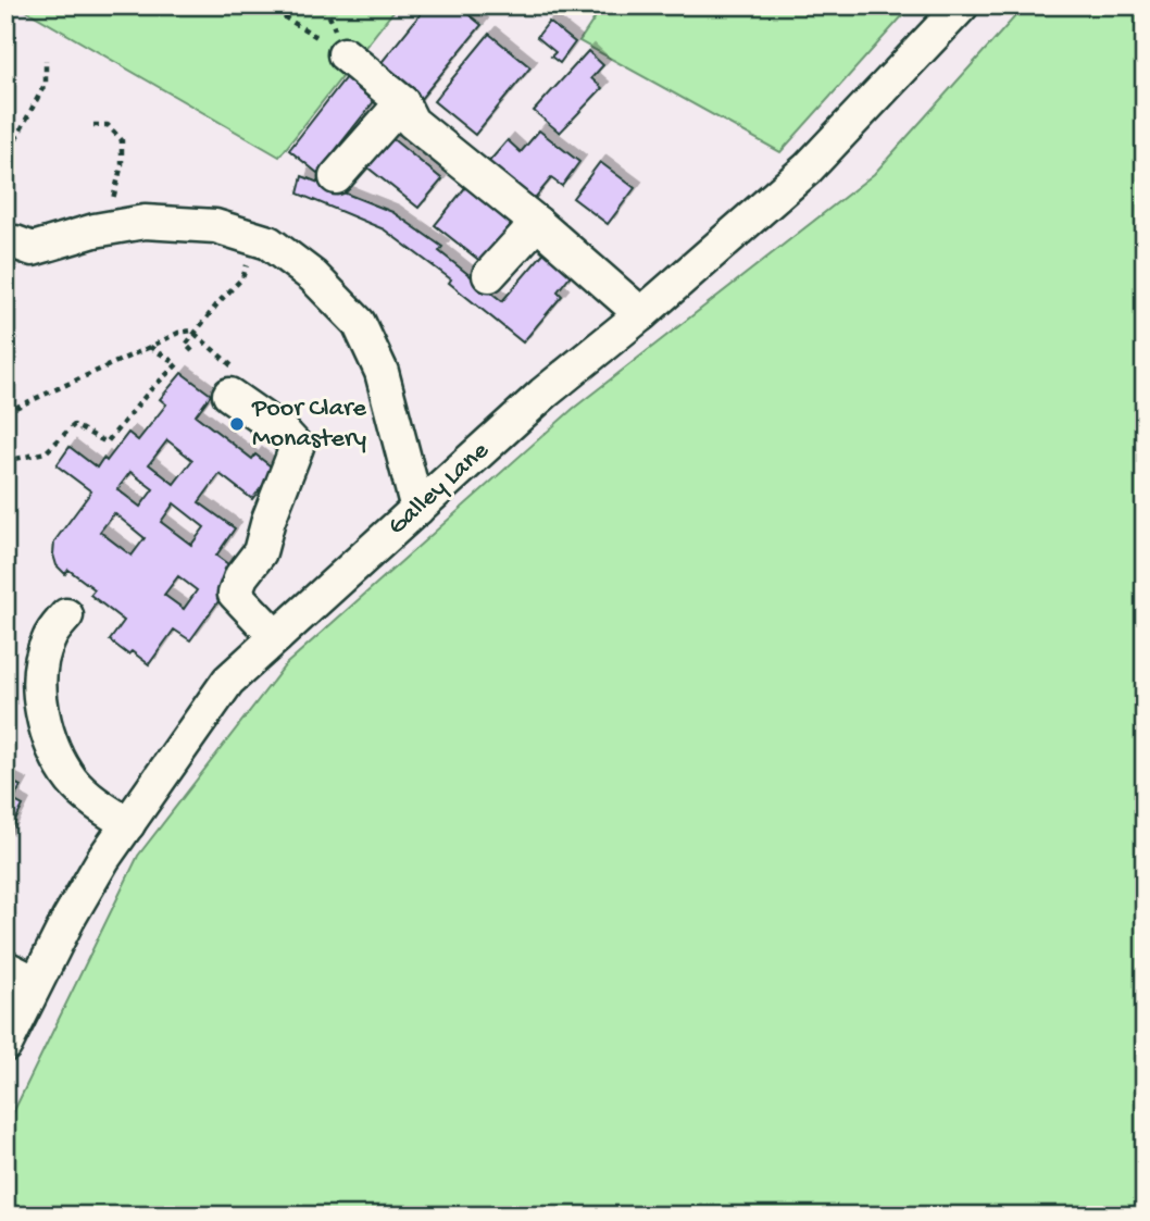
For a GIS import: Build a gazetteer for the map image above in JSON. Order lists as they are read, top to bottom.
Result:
{
  "streets": {
    "street": ["Galley Lane"]
  },
  "places": ["Poor Clare Monastery"]
}
